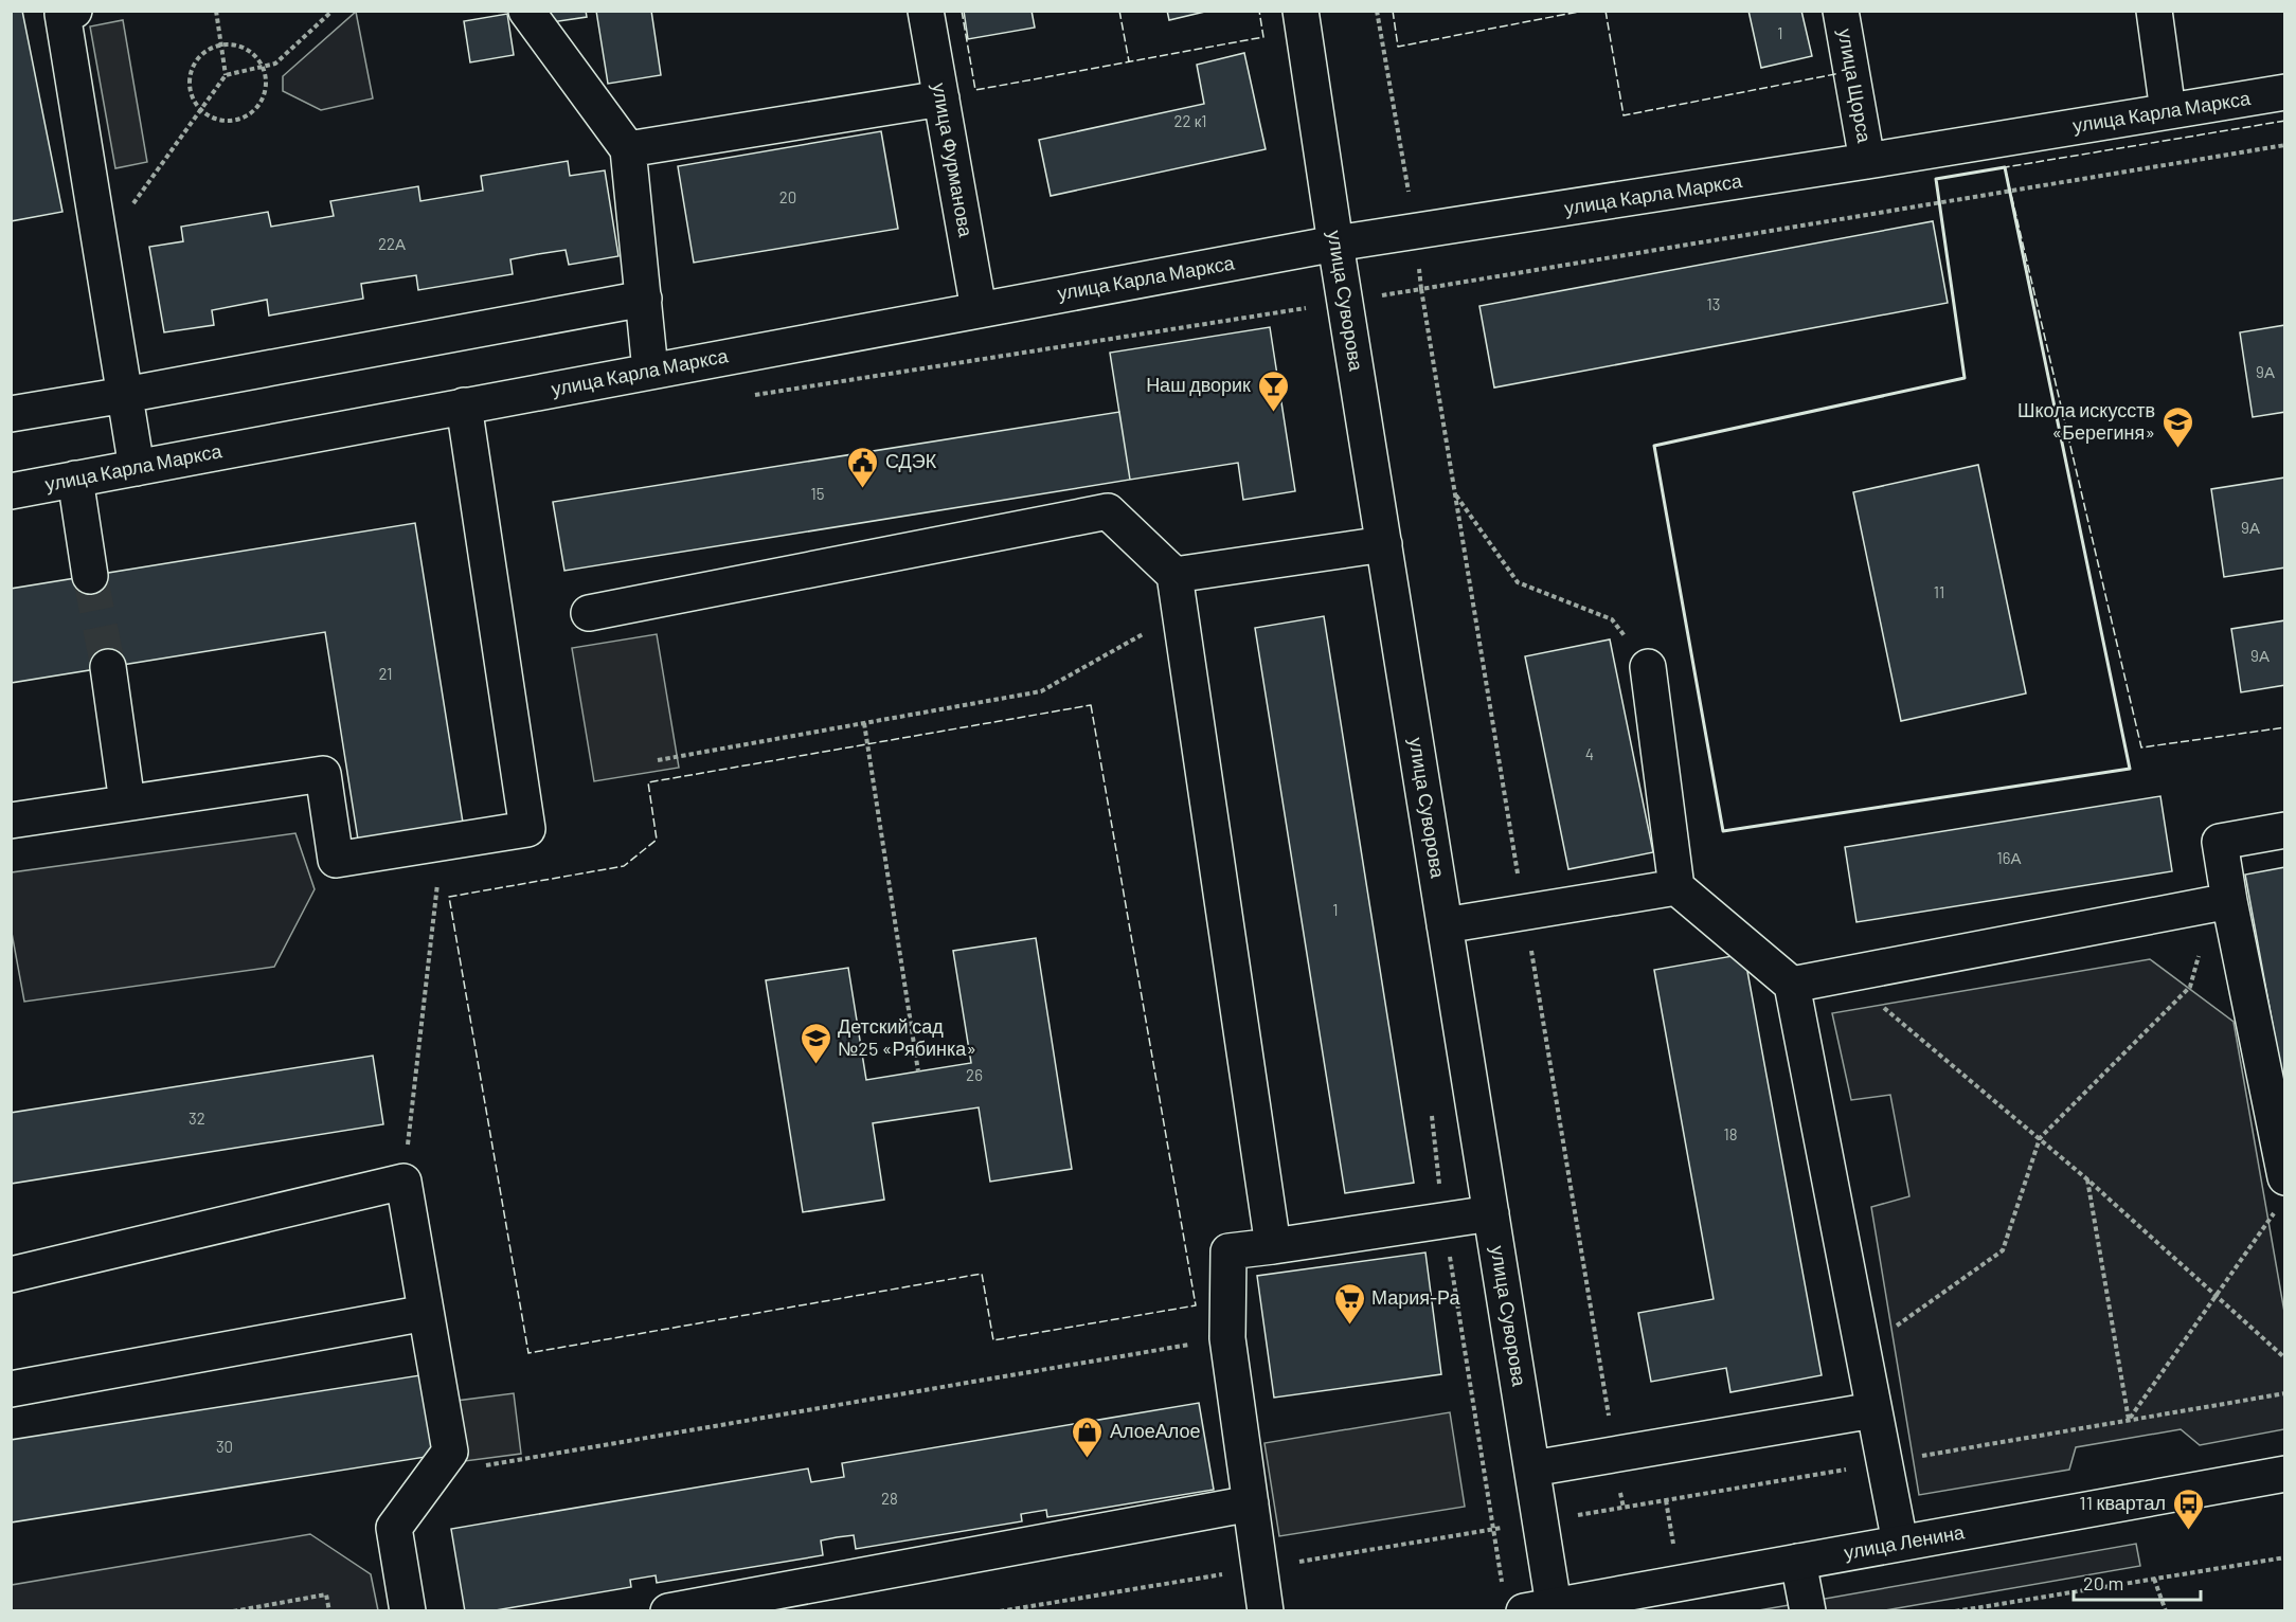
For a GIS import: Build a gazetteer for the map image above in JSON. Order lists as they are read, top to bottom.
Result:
{
  "streets": {
    "street": [
      "улица Щорса",
      "улица Карла Маркса",
      "улица Фурманова",
      "улица Суворова",
      "улица Ленина"
    ]
  },
  "crossings": [
    ["улица Щорса", "улица Карла Маркса"],
    ["улица Карла Маркса", "улица Фурманова"],
    ["улица Карла Маркса", "улица Суворова"],
    ["улица Суворова", "улица Ленина"]
  ],
  "places": {
    "bar": ["Наш дворик"],
    "school or university": ["Школа искусств «Берегиня»", "Детский сад №25 «Рябинка»"],
    "public building": ["СДЭК"],
    "supermarket": ["Мария-Ра"],
    "shop": ["АлоеАлое"],
    "bus stop": ["11 квартал"]
  },
  "house_numbers": [
    "1",
    "22 к1",
    "20",
    "22А",
    "13",
    "9А",
    "15",
    "9А",
    "11",
    "9А",
    "21",
    "4",
    "16А",
    "1",
    "26",
    "32",
    "18",
    "30",
    "28"
  ],
  "scale_bar": "20 m"
}
